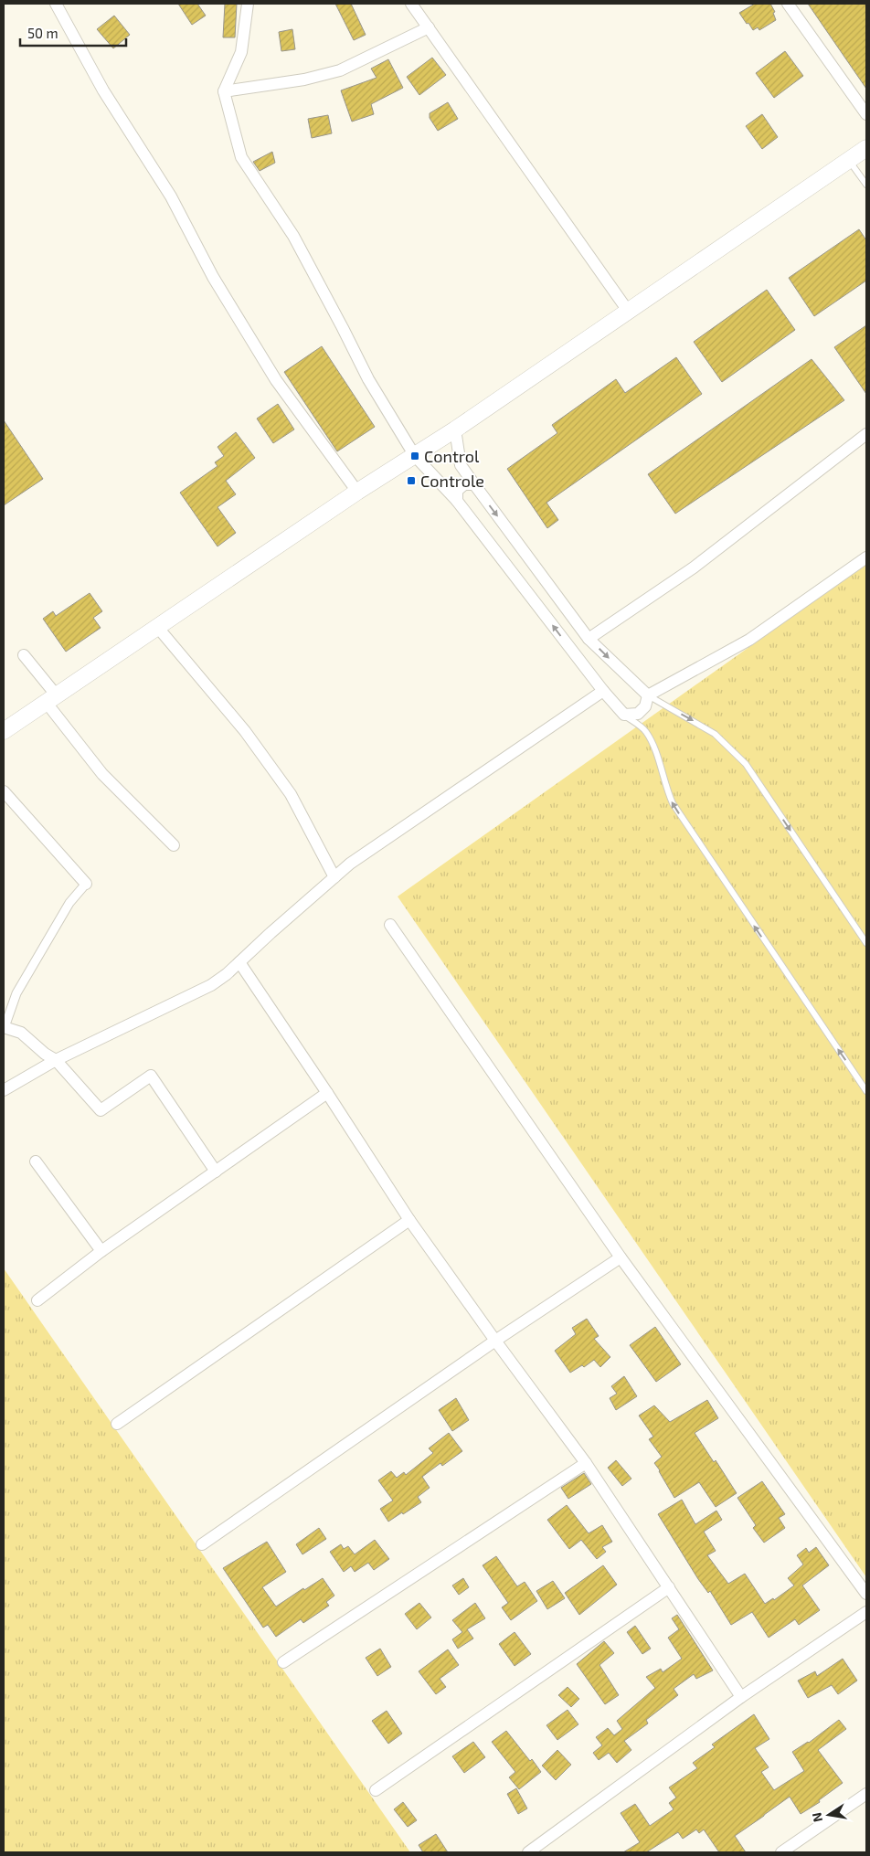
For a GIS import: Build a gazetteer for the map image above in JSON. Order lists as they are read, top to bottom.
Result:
{
  "places": {
    "transit": ["Control", "Controle"]
  },
  "scale_bar": "50 m",
  "north": "left"
}
